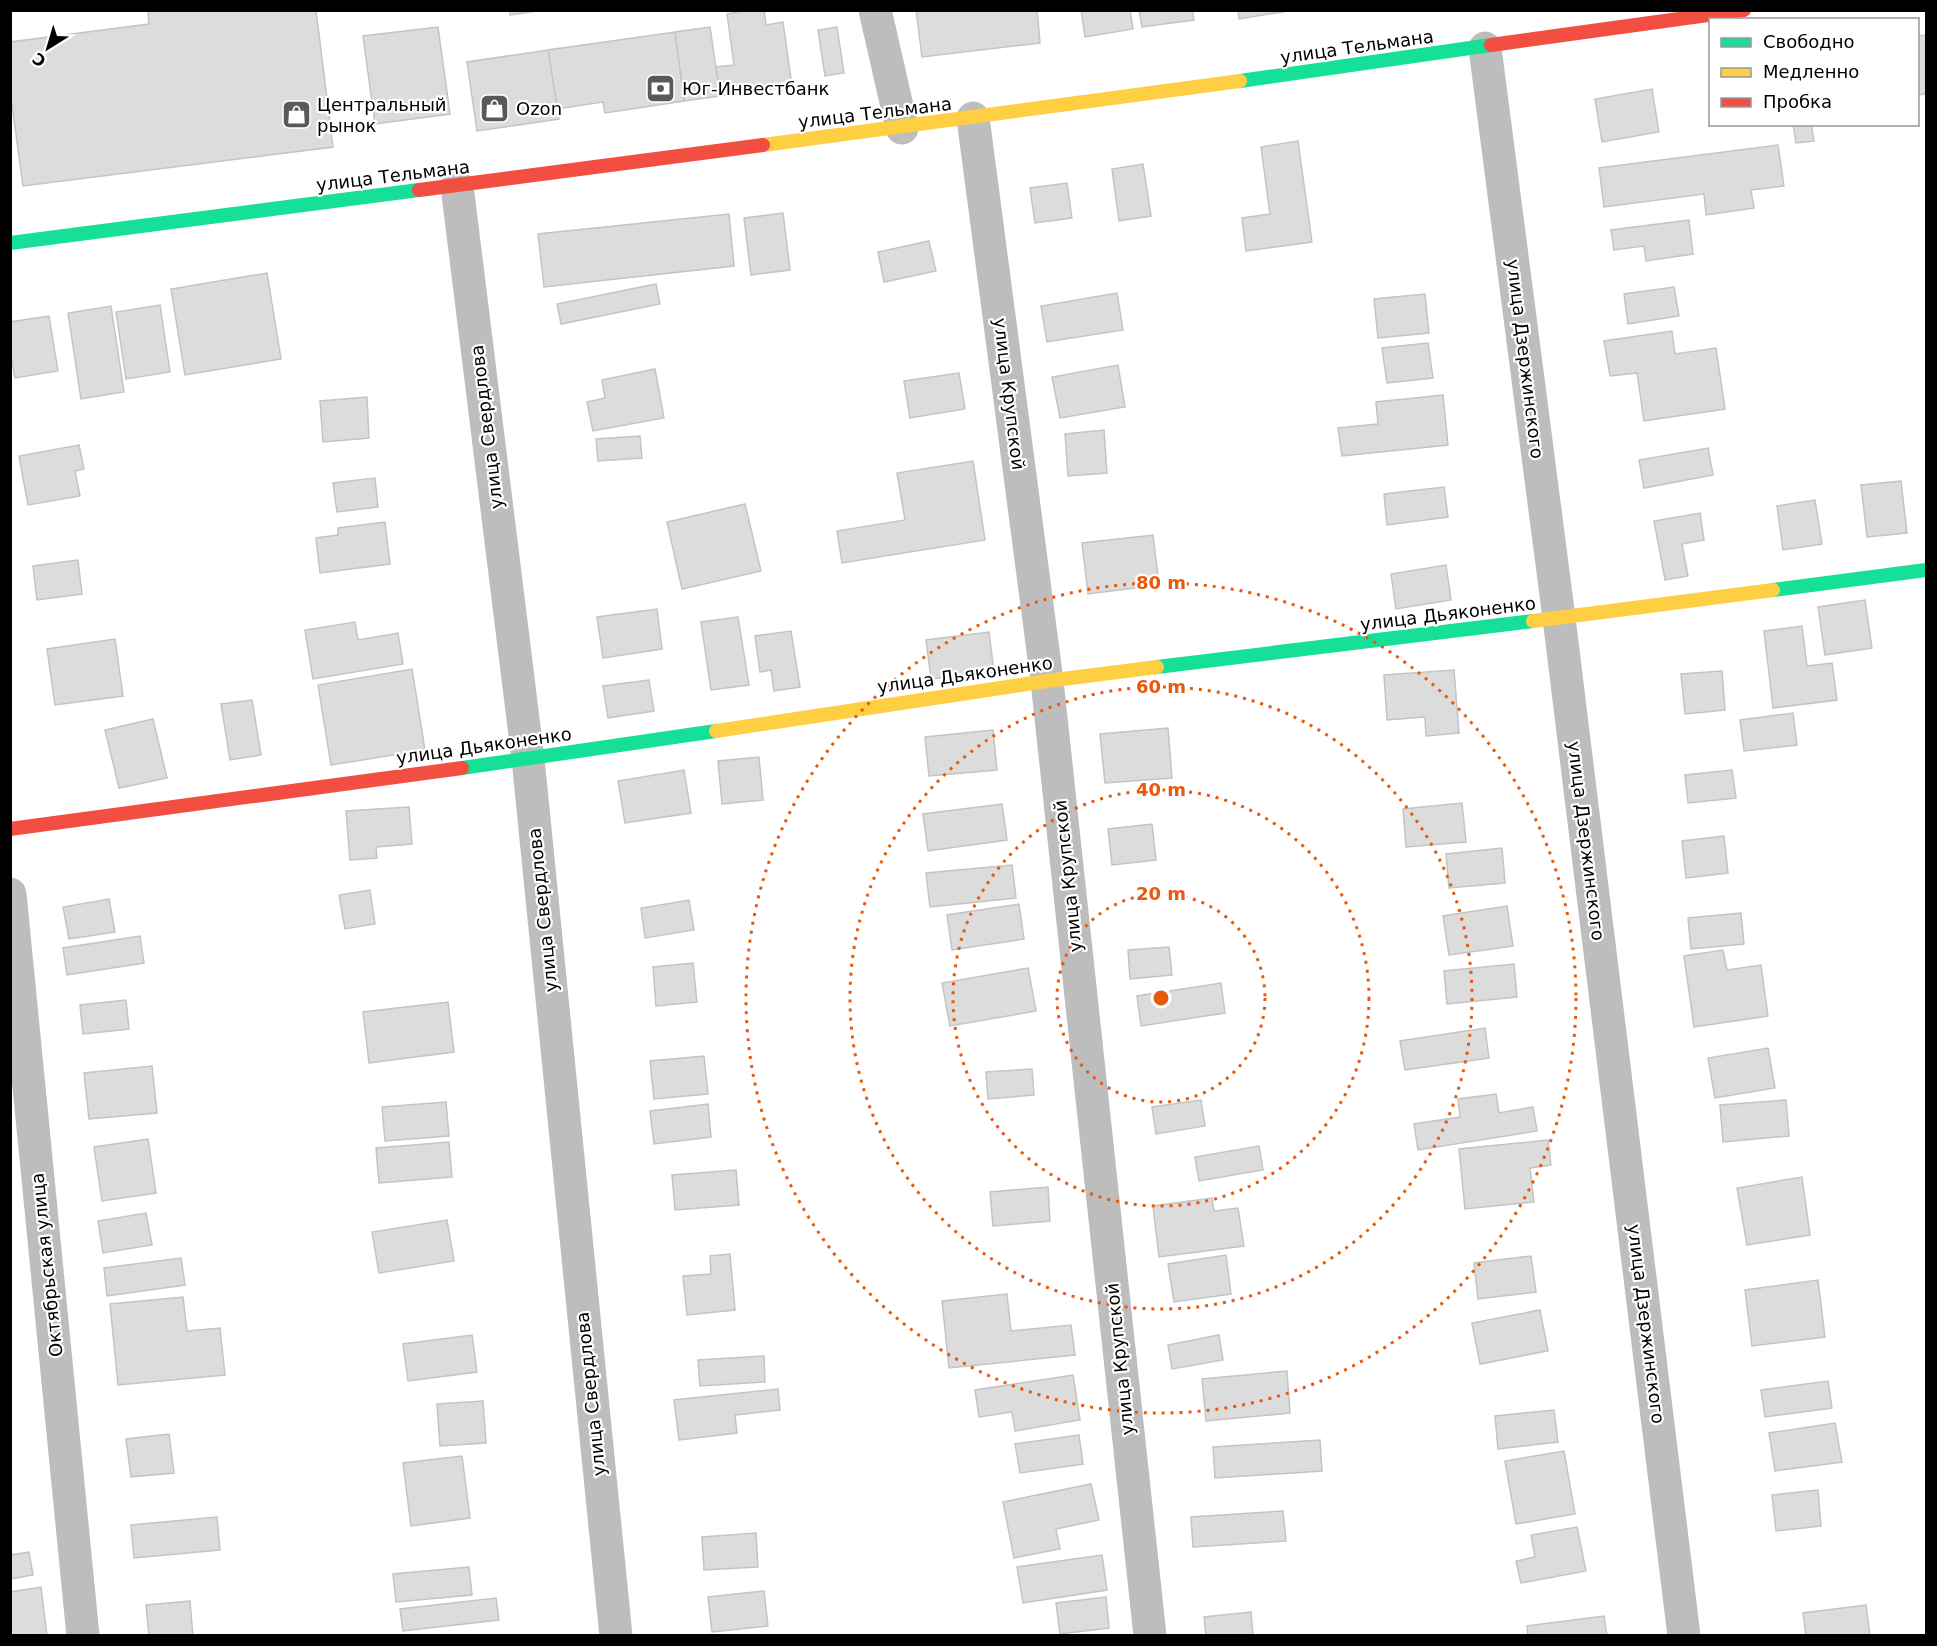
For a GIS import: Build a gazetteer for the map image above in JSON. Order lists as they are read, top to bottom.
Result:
{
  "streets": {
    "street": [
      "улица Тельмана",
      "улица Дзержинского",
      "улица Крупской",
      "улица Свердлова",
      "улица Дьяконенко",
      "Октябрьская улица"
    ]
  },
  "crossings": [
    ["улица Тельмана", "улица Дзержинского"],
    ["улица Тельмана", "улица Крупской"],
    ["улица Тельмана", "улица Свердлова"],
    ["улица Дзержинского", "улица Дьяконенко"],
    ["улица Крупской", "улица Дьяконенко"],
    ["улица Свердлова", "улица Дьяконенко"]
  ],
  "places": {
    "bank": ["Юг-Инвестбанк"],
    "shop": ["Ozon", "Центральный рынок"]
  },
  "legend": ["Свободно", "Медленно", "Пробка"],
  "north": "bottom left",
  "rings": [
    "80 m",
    "60 m",
    "40 m",
    "20 m"
  ]
}
